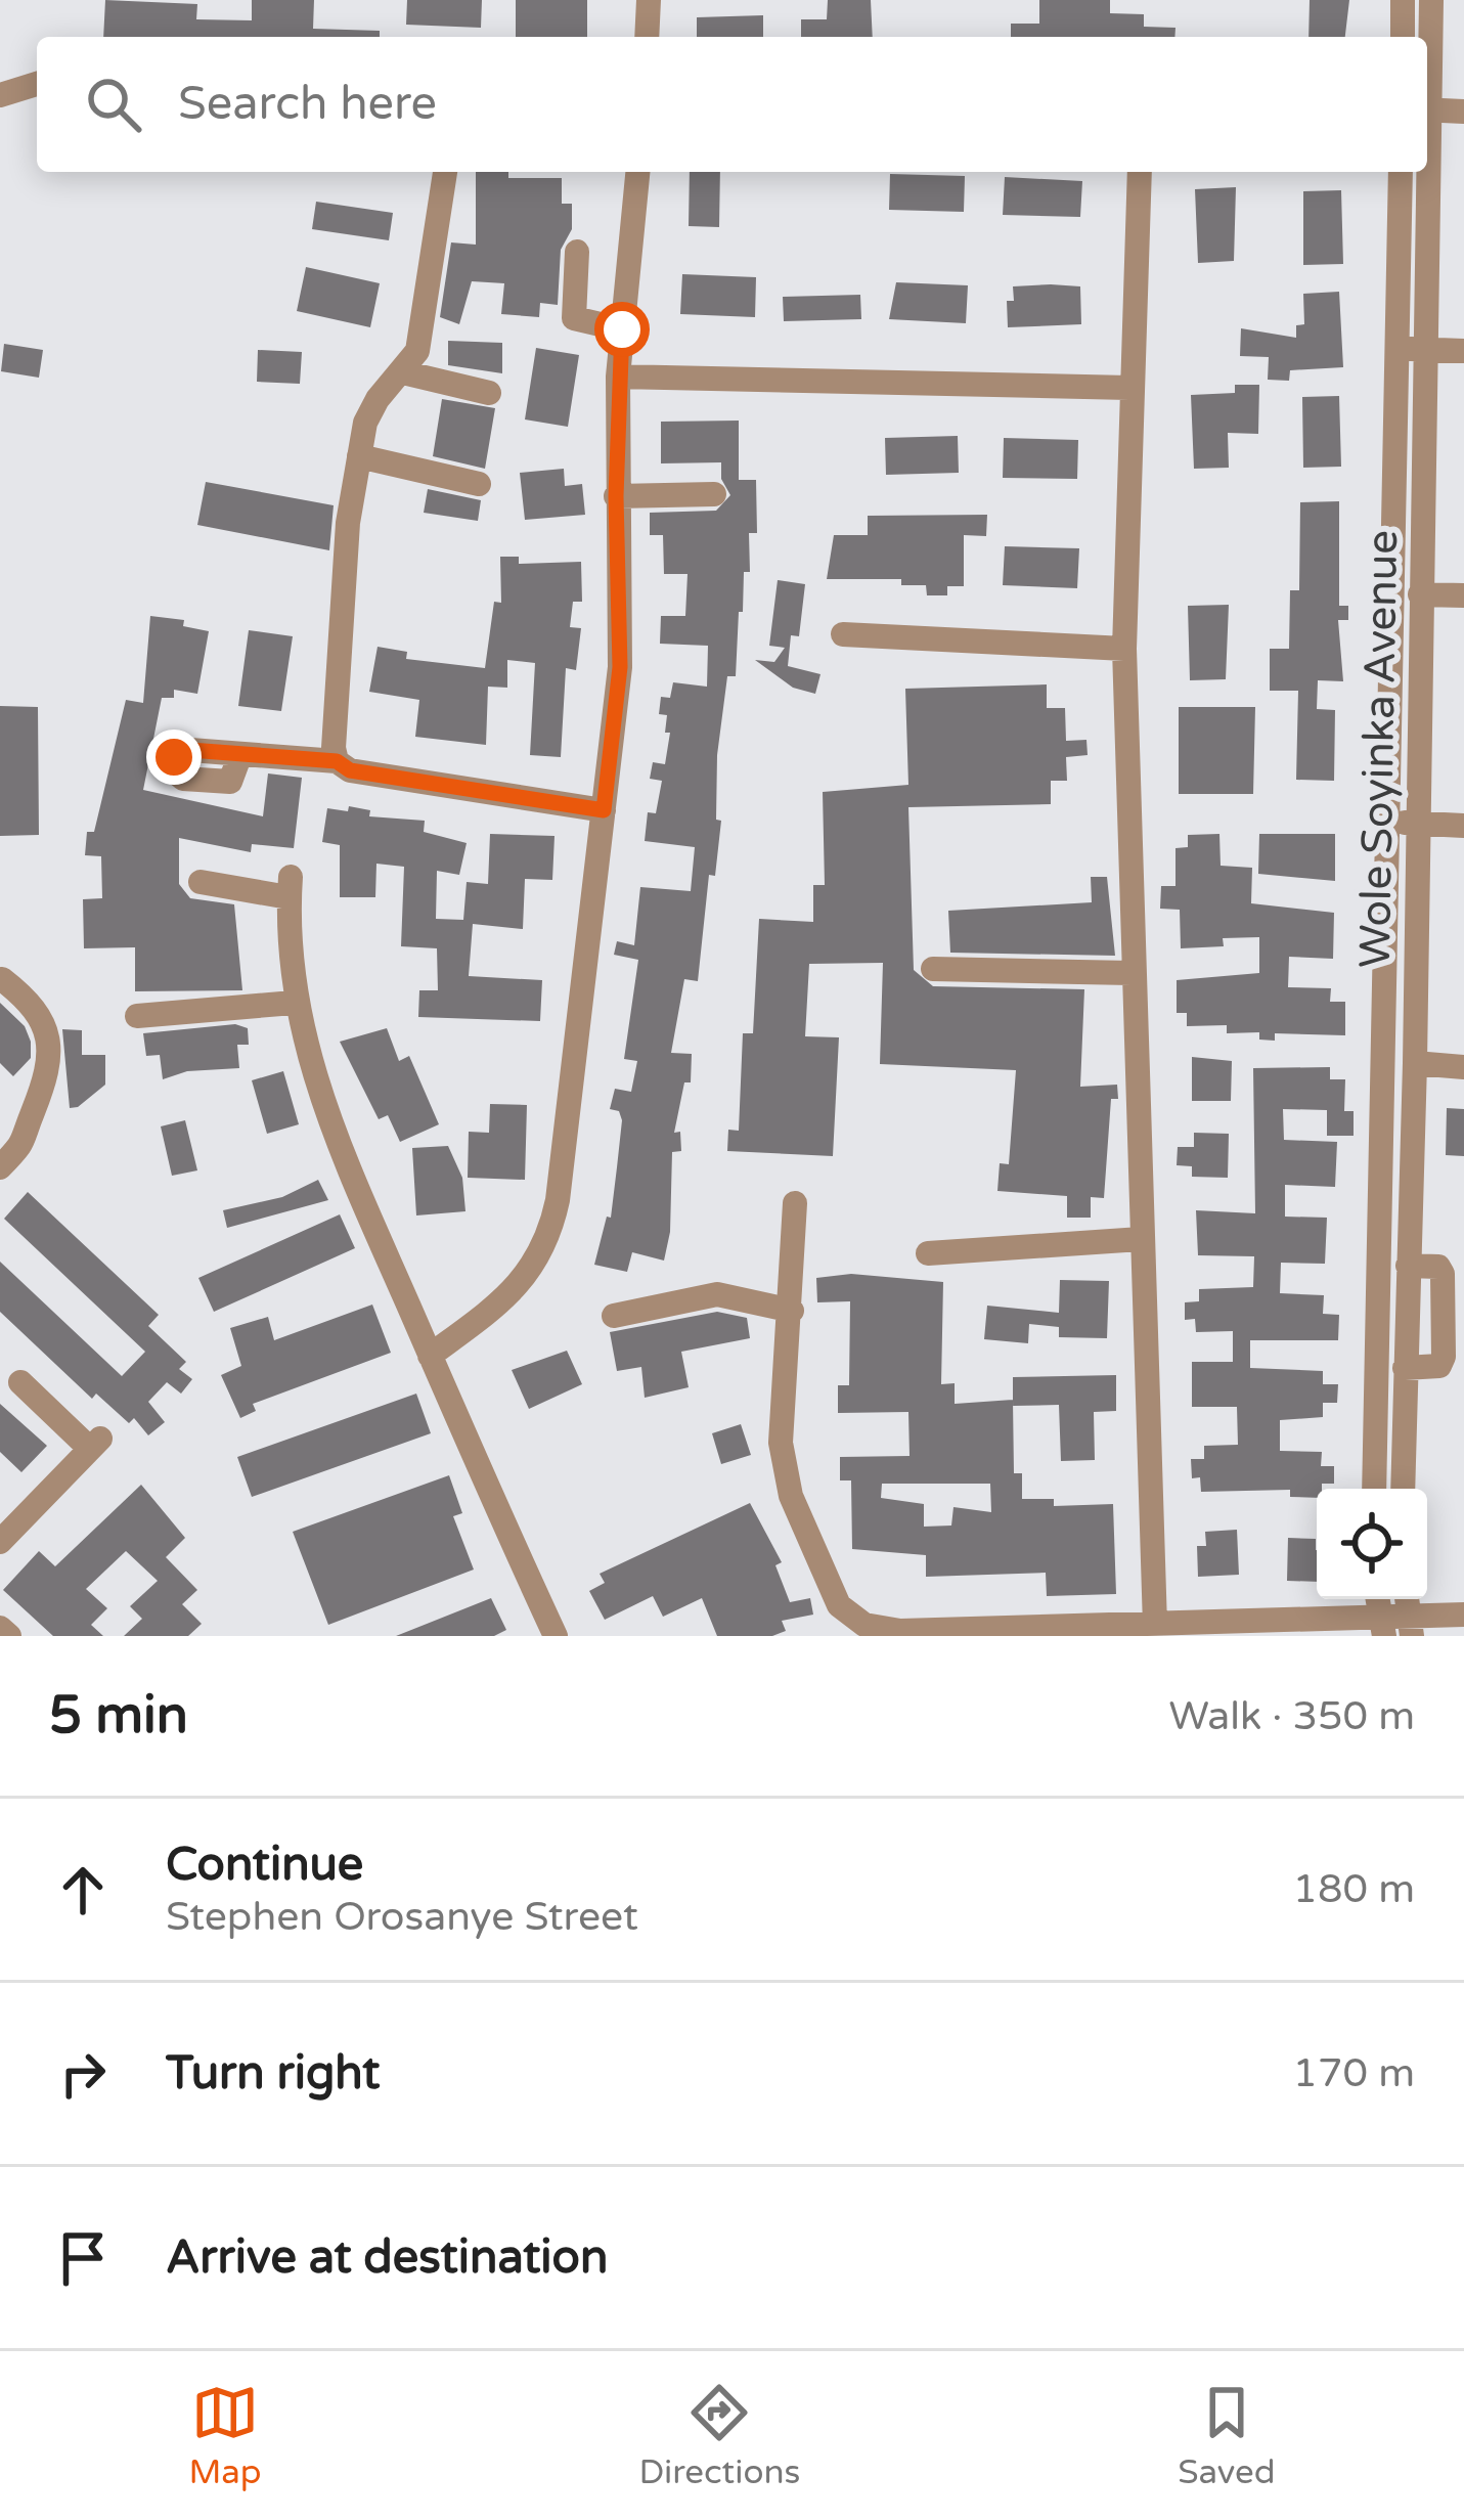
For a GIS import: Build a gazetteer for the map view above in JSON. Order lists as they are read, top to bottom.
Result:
{
  "streets": {
    "street": ["Wole Soyinka Avenue"]
  },
  "page": {
    "search": "Search here",
    "heading": ["5 min", "Walk · 350 m"],
    "list": [
      ["Continue", "Stephen Orosanye Street", "180 m"],
      ["Turn right", "170 m"],
      "Arrive at destination"
    ],
    "nav": ["Map", "Directions", "Saved"]
  }
}
